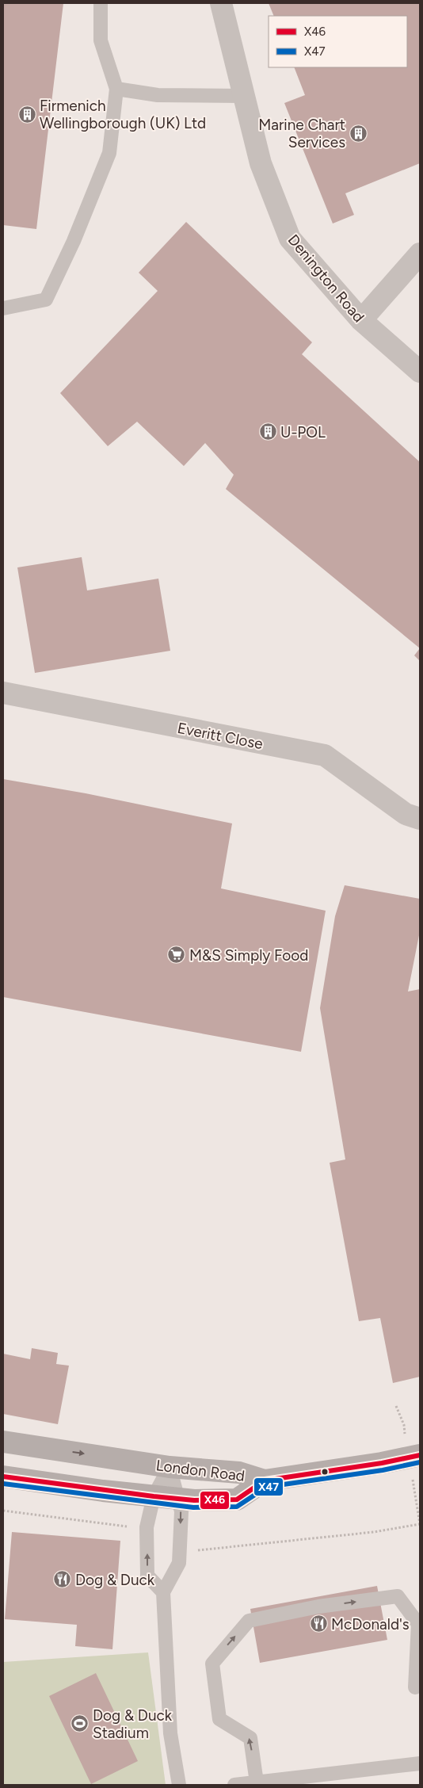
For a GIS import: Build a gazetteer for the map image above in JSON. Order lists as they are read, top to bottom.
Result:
{
  "streets": {
    "main road": ["London Road"],
    "street": ["Denington Road", "Everitt Close"]
  },
  "places": {
    "building": ["Firmenich Wellingborough (UK) Ltd", "Marine Chart Services", "U-POL"],
    "supermarket": ["M&S Simply Food"],
    "restaurant": ["Dog & Duck", "McDonald's"],
    "sports": ["Dog & Duck Stadium"]
  },
  "lines": ["transit line X46", "transit line X47"],
  "legend": ["X46", "X47"]
}
